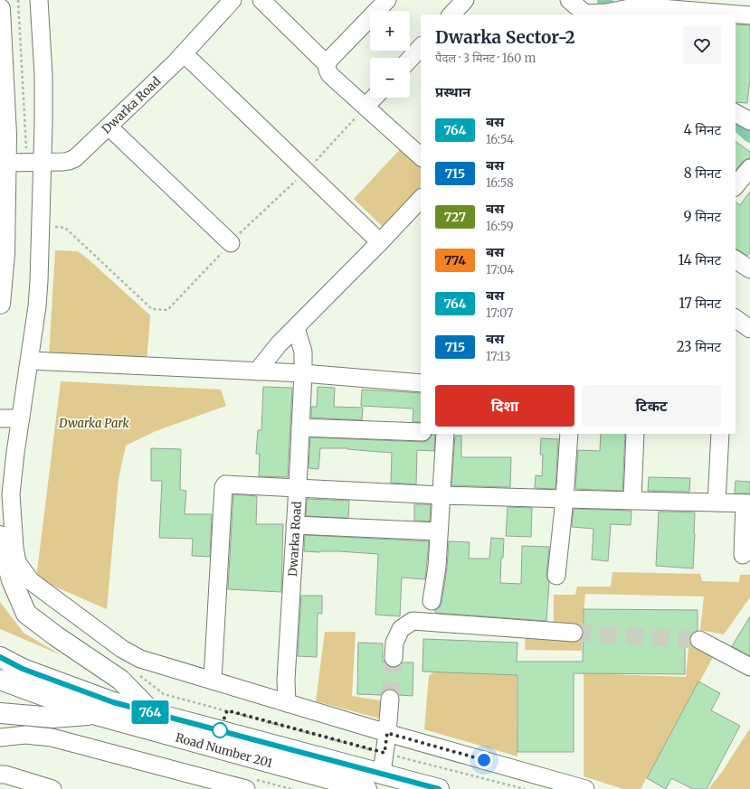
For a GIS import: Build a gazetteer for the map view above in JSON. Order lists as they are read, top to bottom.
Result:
{
  "streets": {
    "main road": ["Road Number 201"],
    "street": ["Dwarka Road"]
  },
  "parks": ["Dwarka Park"],
  "lines": ["bus line 764"],
  "page": {
    "on_map": "764",
    "map_buttons": ["+", "−"],
    "heading": [
      ["Dwarka Sector-2", "पैदल · 3 मिनट · 160 m"],
      "प्रस्थान"
    ],
    "list": [
      {
        "mark": "764",
        "name": "बस",
        "note": "16:54",
        "value": "4 मिनट"
      },
      {
        "mark": "715",
        "name": "बस",
        "note": "16:58",
        "value": "8 मिनट"
      },
      {
        "mark": "727",
        "name": "बस",
        "note": "16:59",
        "value": "9 मिनट"
      },
      {
        "mark": "774",
        "name": "बस",
        "note": "17:04",
        "value": "14 मिनट"
      },
      {
        "mark": "764",
        "name": "बस",
        "note": "17:07",
        "value": "17 मिनट"
      },
      {
        "mark": "715",
        "name": "बस",
        "note": "17:13",
        "value": "23 मिनट"
      }
    ],
    "buttons": ["दिशा", "टिकट"]
  }
}
